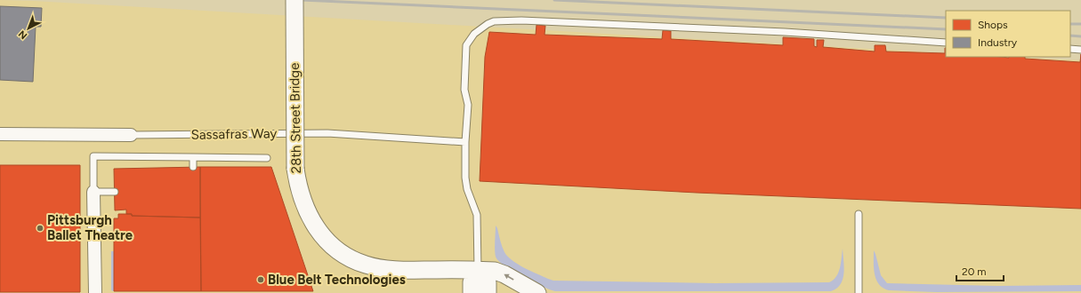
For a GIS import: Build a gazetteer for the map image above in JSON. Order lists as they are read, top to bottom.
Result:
{
  "streets": {
    "street": ["28th Street Bridge", "Sassafras Way"]
  },
  "places": ["Pittsburgh Ballet Theatre", "Blue Belt Technologies"],
  "legend": ["Shops", "Industry"],
  "scale_bar": "20 m",
  "north": "bottom left"
}
